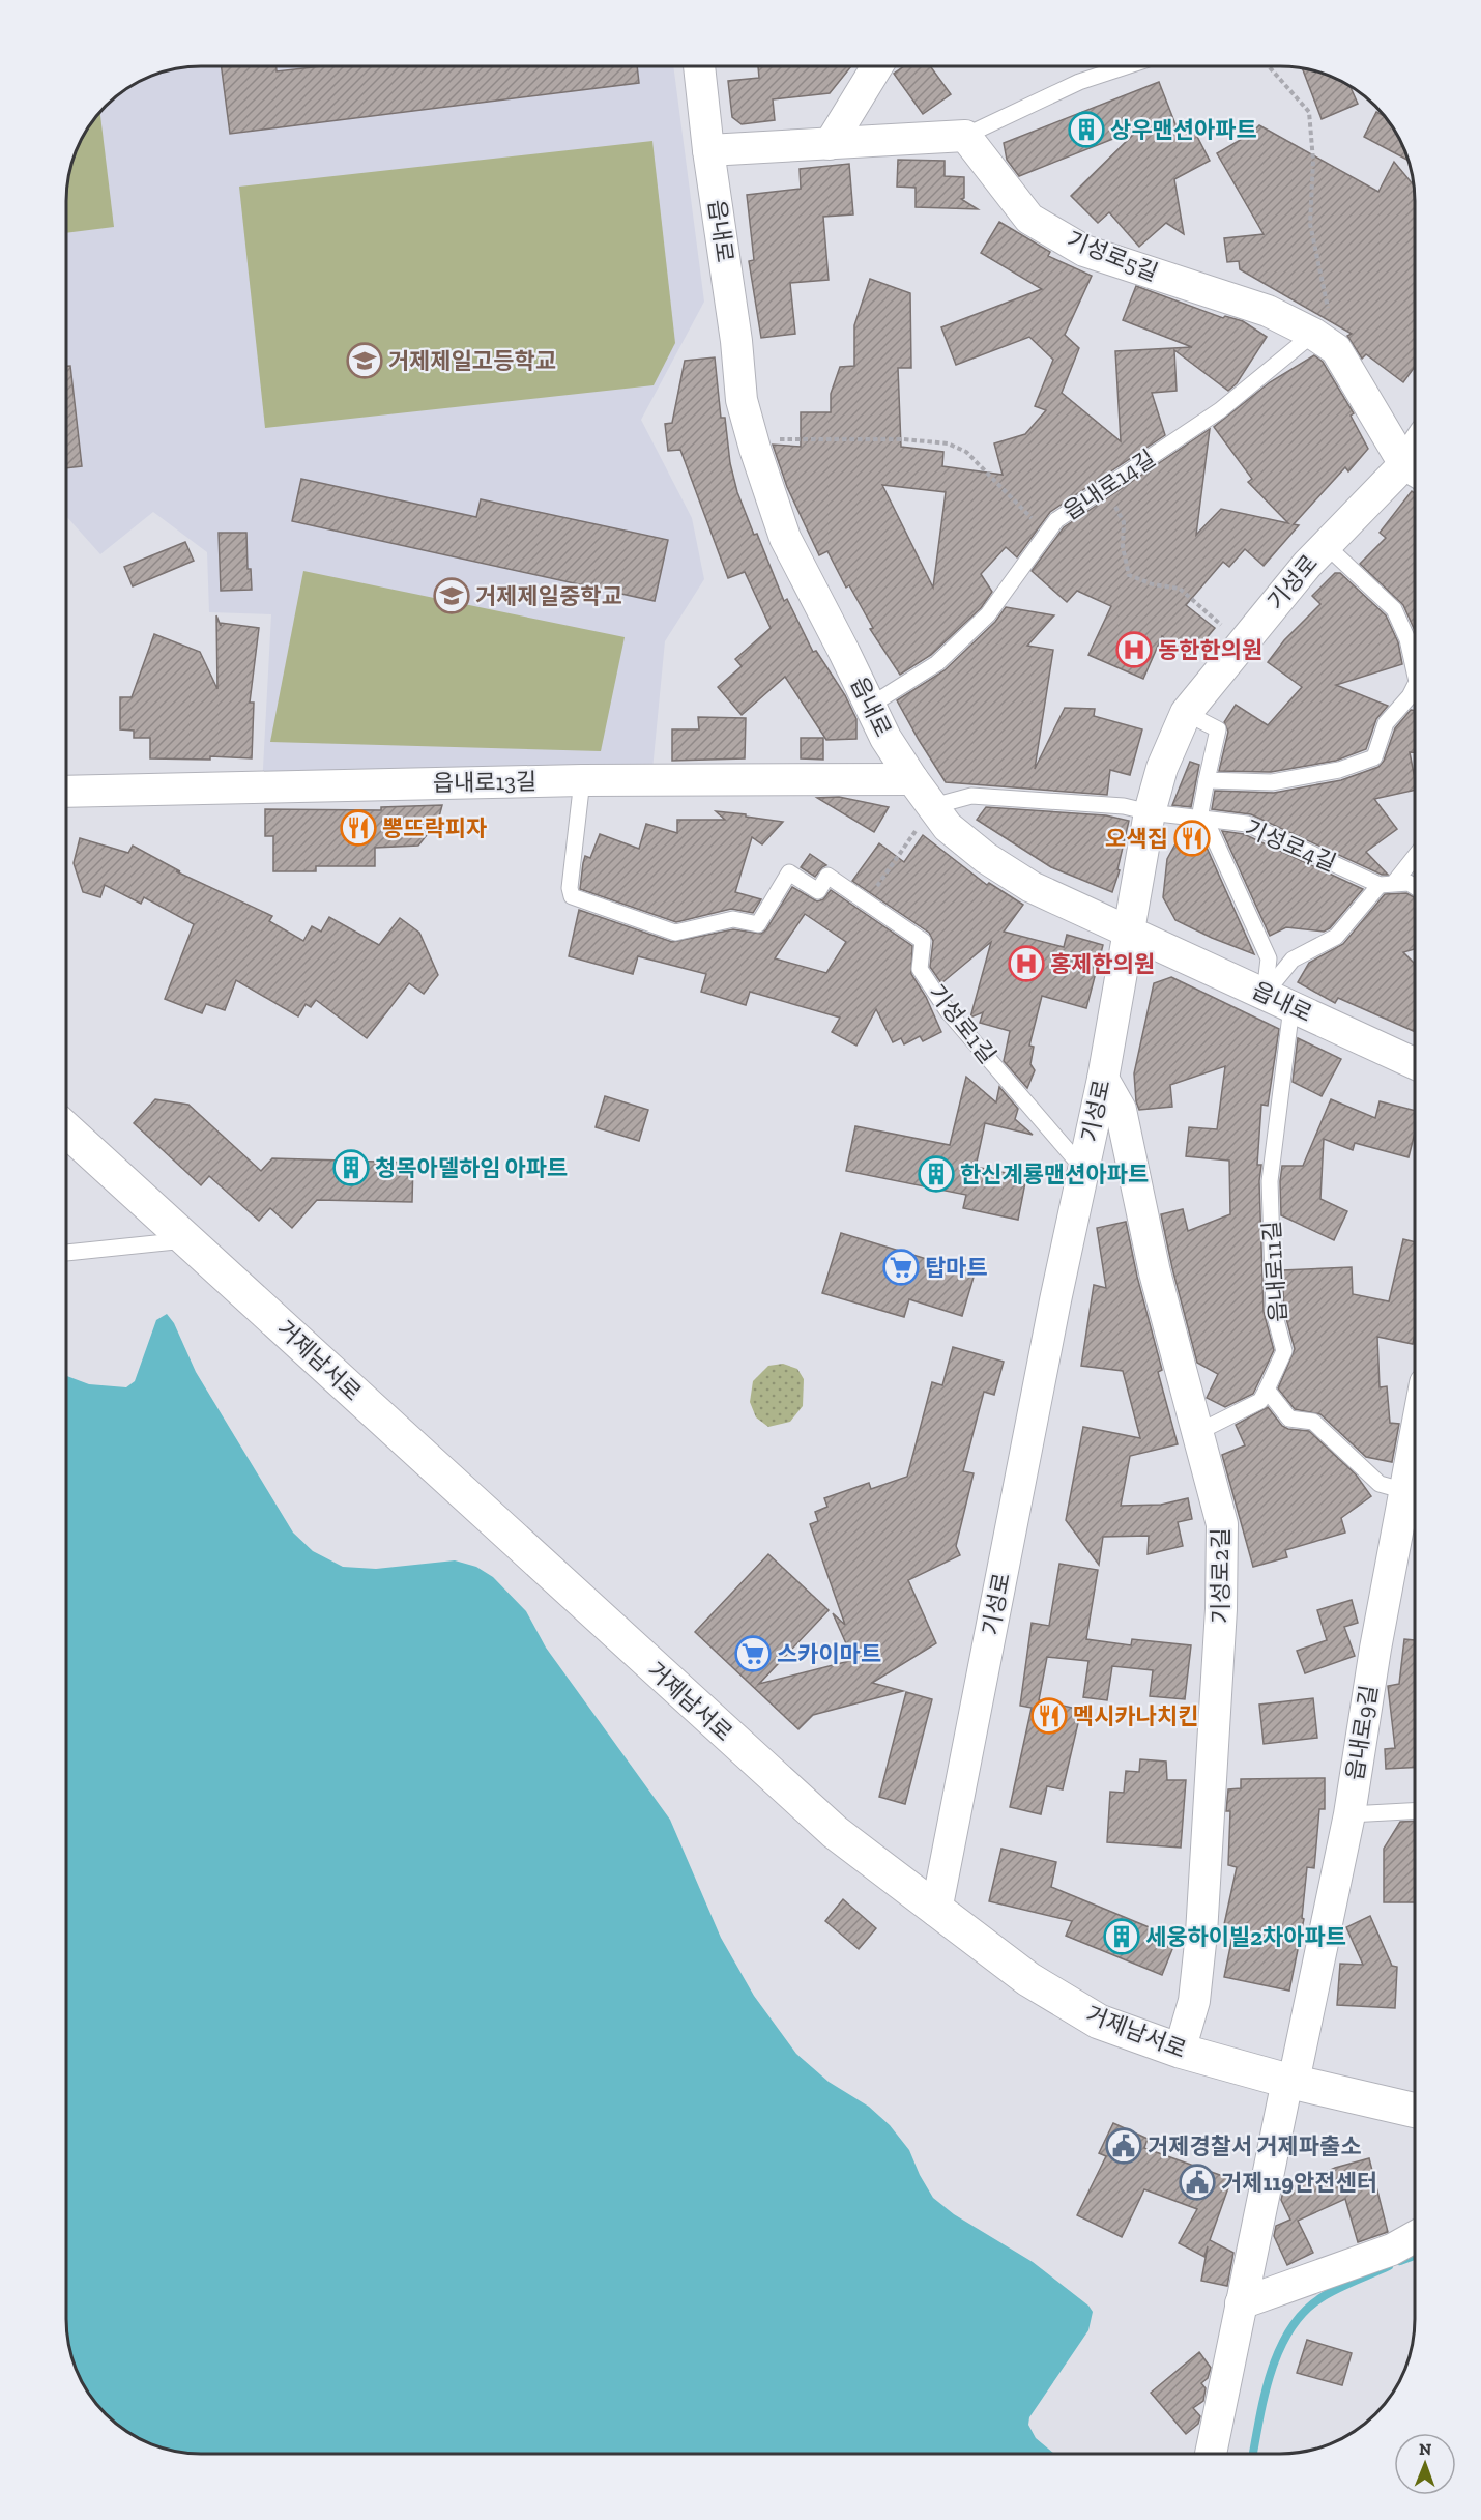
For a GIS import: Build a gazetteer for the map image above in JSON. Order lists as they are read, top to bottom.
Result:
{
  "streets": {
    "main road": ["거제남서로"],
    "street": [
      "읍내로",
      "기성로5길",
      "기성로",
      "읍내로13길",
      "기성로2길",
      "읍내로9길"
    ],
    "lane": [
      "읍내로14길",
      "기성로4길",
      "기성로1길",
      "읍내로11길"
    ]
  },
  "crossings": [
    ["읍내로", "읍내로14길"],
    ["읍내로", "기성로"],
    ["읍내로", "읍내로13길"],
    ["읍내로", "기성로4길"],
    ["읍내로", "읍내로11길"],
    ["기성로5길", "읍내로14길"],
    ["기성로", "기성로4길"],
    ["기성로", "기성로1길"],
    ["기성로", "거제남서로"],
    ["기성로", "기성로2길"],
    ["읍내로13길", "기성로1길"],
    ["거제남서로", "기성로2길"],
    ["거제남서로", "읍내로9길"]
  ],
  "places": {
    "building": [
      "상우맨션아파트",
      "청목아델하임 아파트",
      "한신계룡맨션아파트",
      "세웅하이빌2차아파트"
    ],
    "school or university": ["거제제일고등학교", "거제제일중학교"],
    "hospital": ["동한한의원", "홍제한의원"],
    "restaurant": ["뽕뜨락피자", "오색집", "멕시카나치킨"],
    "supermarket": ["탑마트", "스카이마트"],
    "public building": ["거제경찰서 거제파출소", "거제119안전센터"]
  },
  "north": "top"
}
